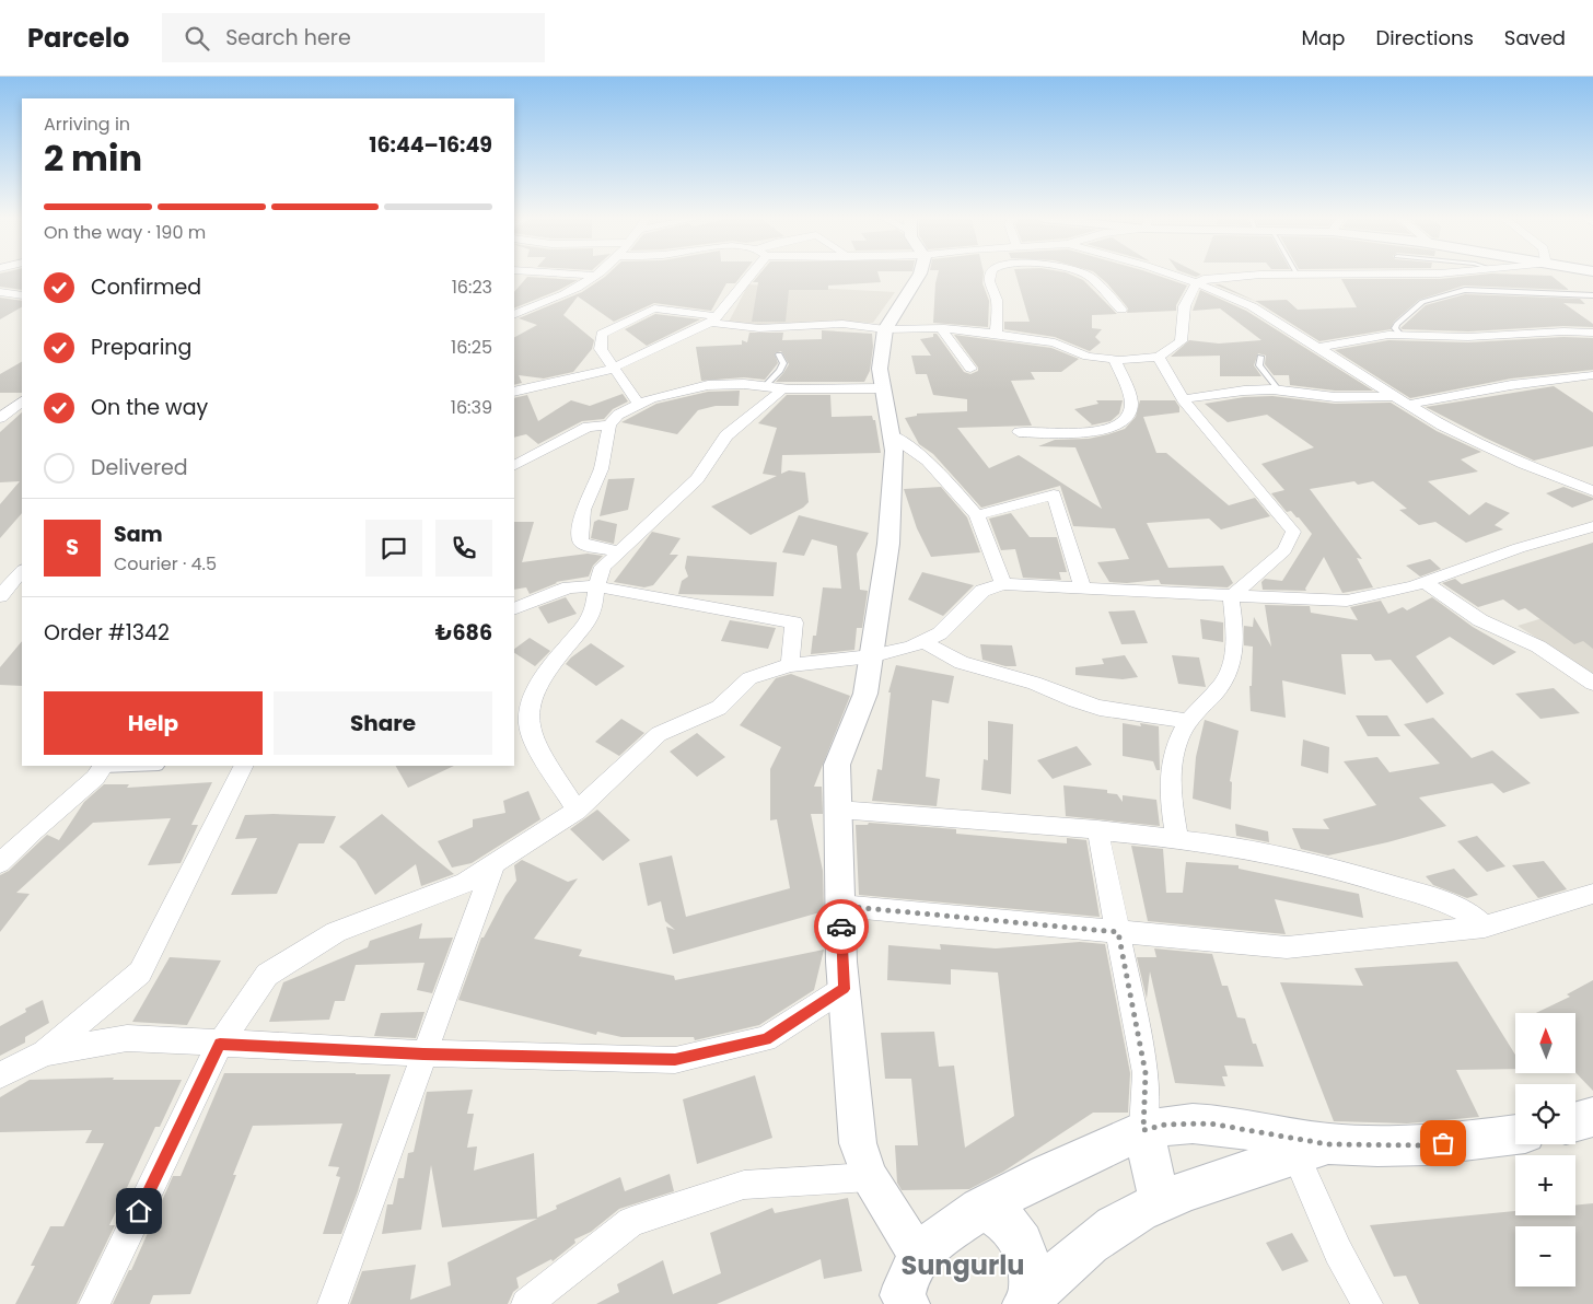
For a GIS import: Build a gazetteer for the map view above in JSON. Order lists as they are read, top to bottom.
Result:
{
  "districts": ["Sungurlu"],
  "north": "top",
  "page": {
    "header": "Parcelo",
    "search": "Search here",
    "nav": ["Map", "Directions", "Saved"],
    "heading": ["2 min", "Arriving in", "16:44–16:49"],
    "panel": [
      "Sam",
      "Courier · 4.5",
      "Order #1342",
      "₺686"
    ],
    "bar": "On the way · 190 m",
    "list": [
      ["Confirmed", "16:23"],
      ["Preparing", "16:25"],
      ["On the way", "16:39"],
      "Delivered"
    ],
    "round": "S",
    "buttons": ["Help", "Share"],
    "map_buttons": ["+", "−"]
  }
}
